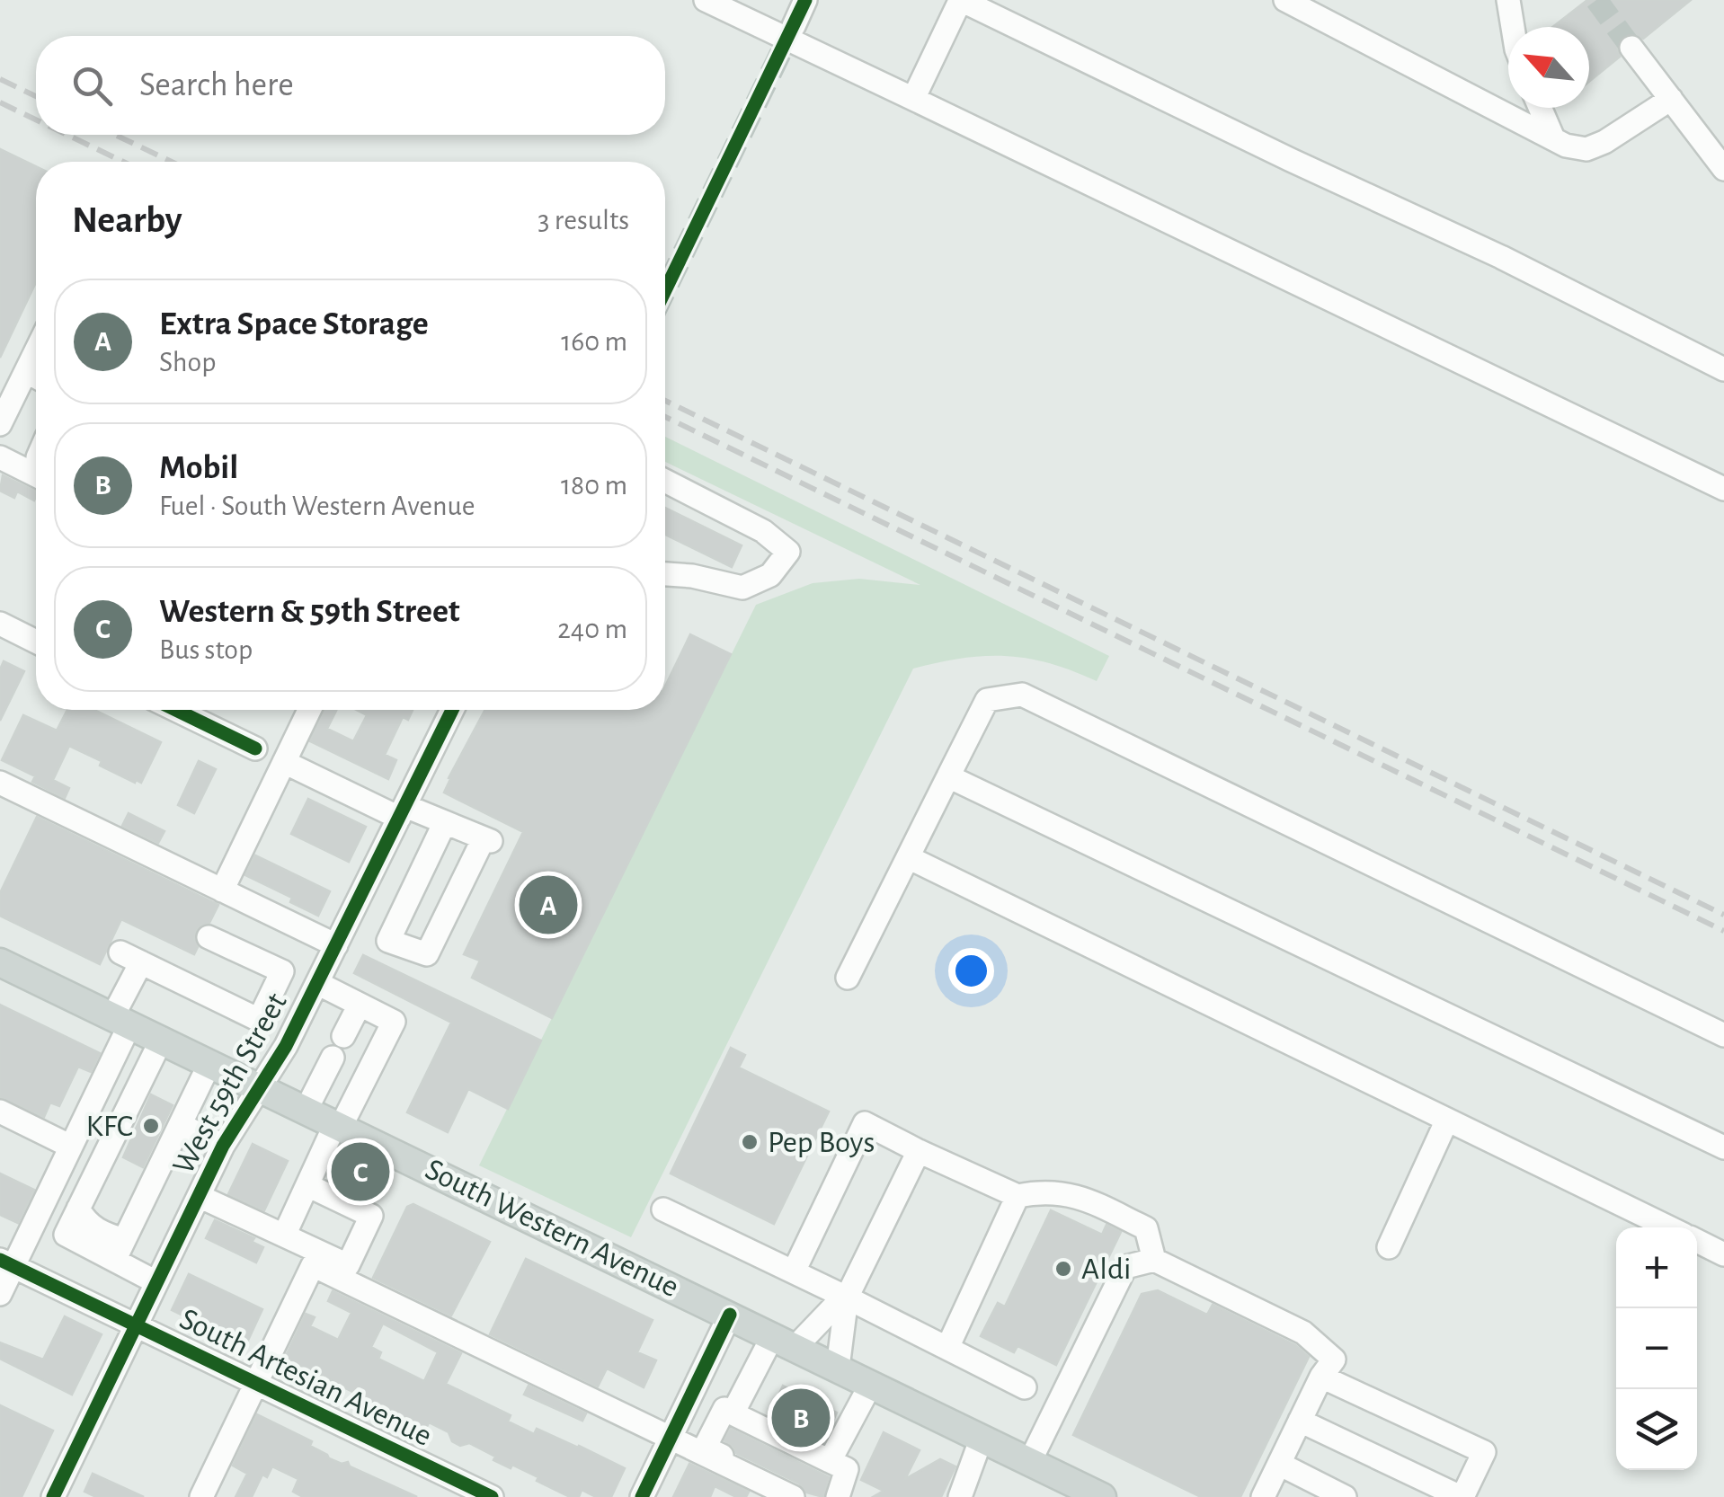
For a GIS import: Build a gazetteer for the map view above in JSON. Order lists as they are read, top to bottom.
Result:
{
  "streets": {
    "main road": ["South Western Avenue"],
    "street": ["West 59th Street", "South Artesian Avenue"]
  },
  "crossings": [
    ["West 59th Street", "South Western Avenue"],
    ["West 59th Street", "South Artesian Avenue"]
  ],
  "places": ["KFC", "Pep Boys", "Aldi"],
  "north": "top left",
  "page": {
    "search": "Search here",
    "heading": ["Nearby", "3 results"],
    "list": [
      {
        "mark": "A",
        "name": "Extra Space Storage",
        "note": "Shop",
        "value": "160 m"
      },
      {
        "mark": "B",
        "name": "Mobil",
        "note": "Fuel · South Western Avenue",
        "value": "180 m"
      },
      {
        "mark": "C",
        "name": "Western & 59th Street",
        "note": "Bus stop",
        "value": "240 m"
      }
    ],
    "pins": ["A", "C", "B"],
    "map_buttons": ["+", "−"]
  }
}
